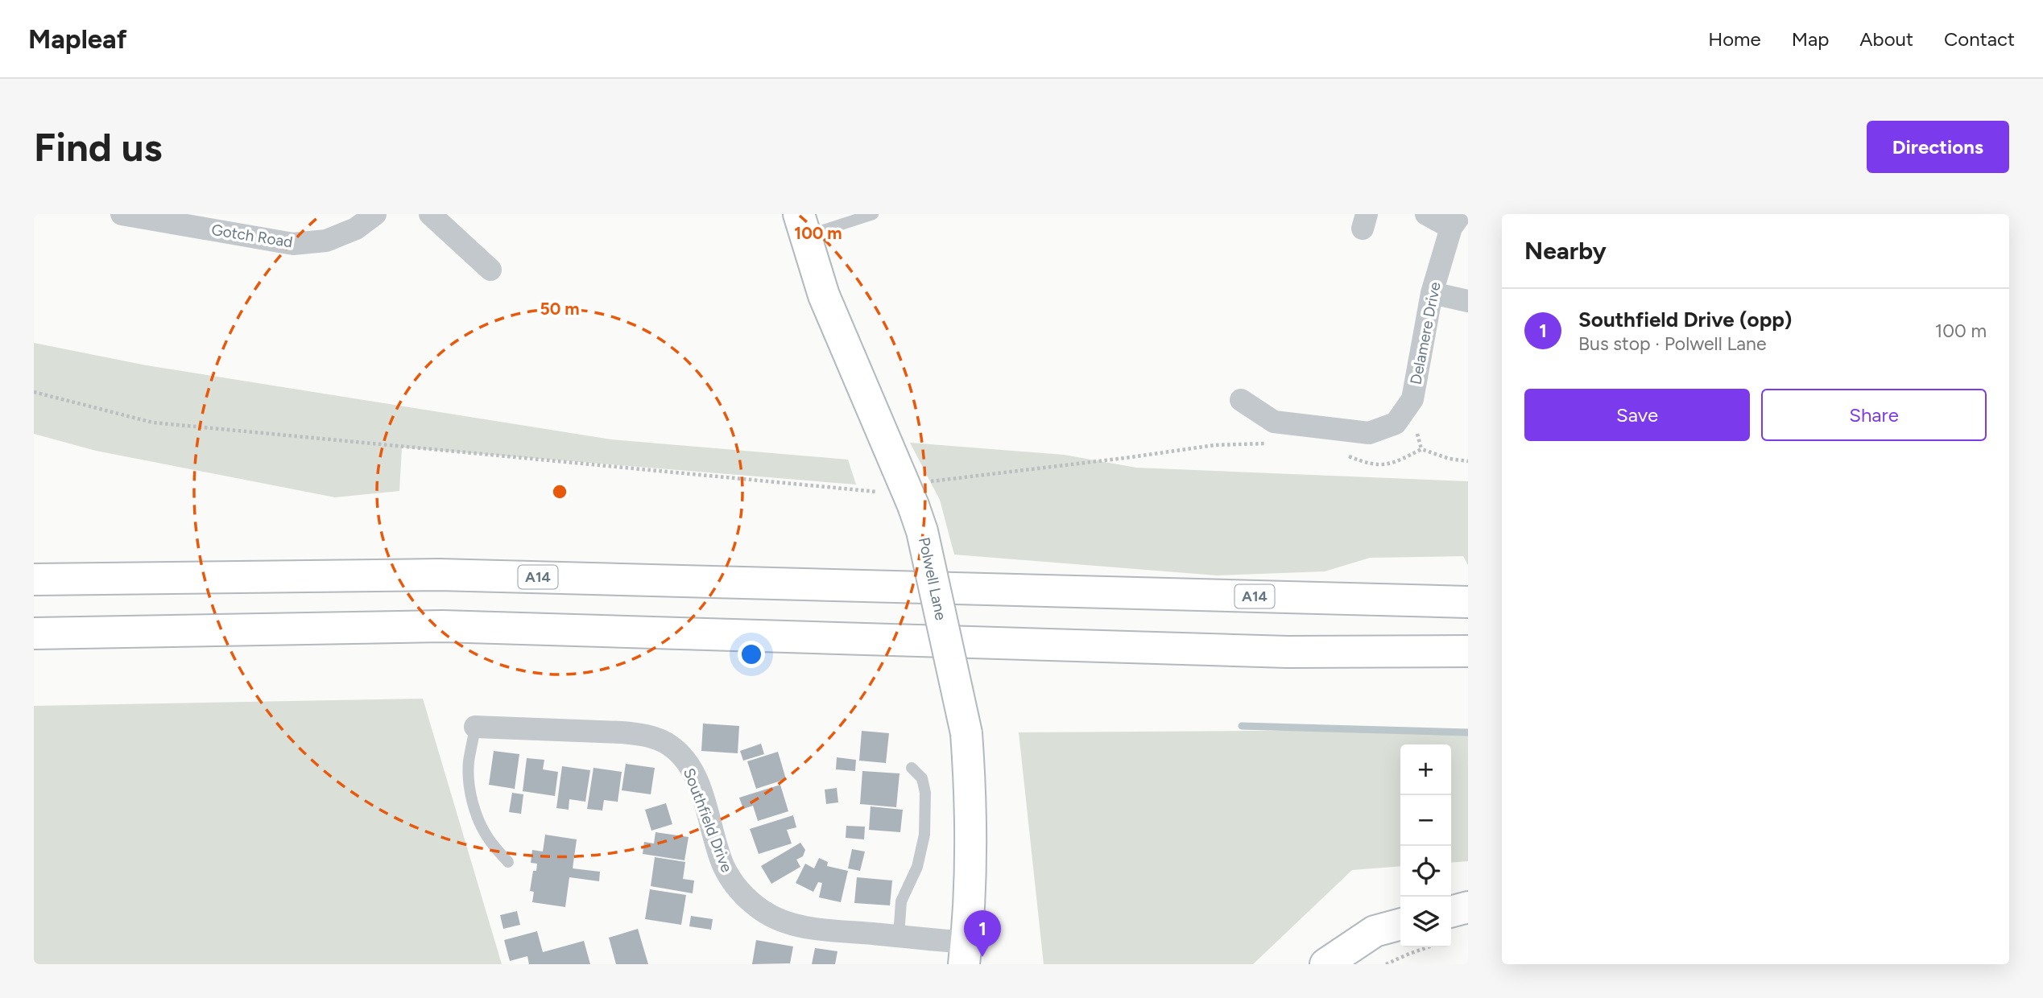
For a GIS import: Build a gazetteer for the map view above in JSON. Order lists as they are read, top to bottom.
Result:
{
  "streets": {
    "main road": ["A14", "Polwell Lane"],
    "street": ["Gotch Road", "Delamere Drive", "Southfield Drive"]
  },
  "crossings": [
    ["Polwell Lane", "Southfield Drive"]
  ],
  "page": {
    "header": "Mapleaf",
    "nav": [
      "Home",
      "Map",
      "About",
      "Contact"
    ],
    "buttons": [
      "Directions",
      ["Save", "Share"]
    ],
    "title": "Find us",
    "heading": "Nearby",
    "list": [
      {
        "mark": "1",
        "name": "Southfield Drive (opp)",
        "note": "Bus stop · Polwell Lane",
        "value": "100 m"
      }
    ],
    "map_buttons": ["+", "−"],
    "pins": "1"
  },
  "rings": ["100 m", "50 m"]
}
